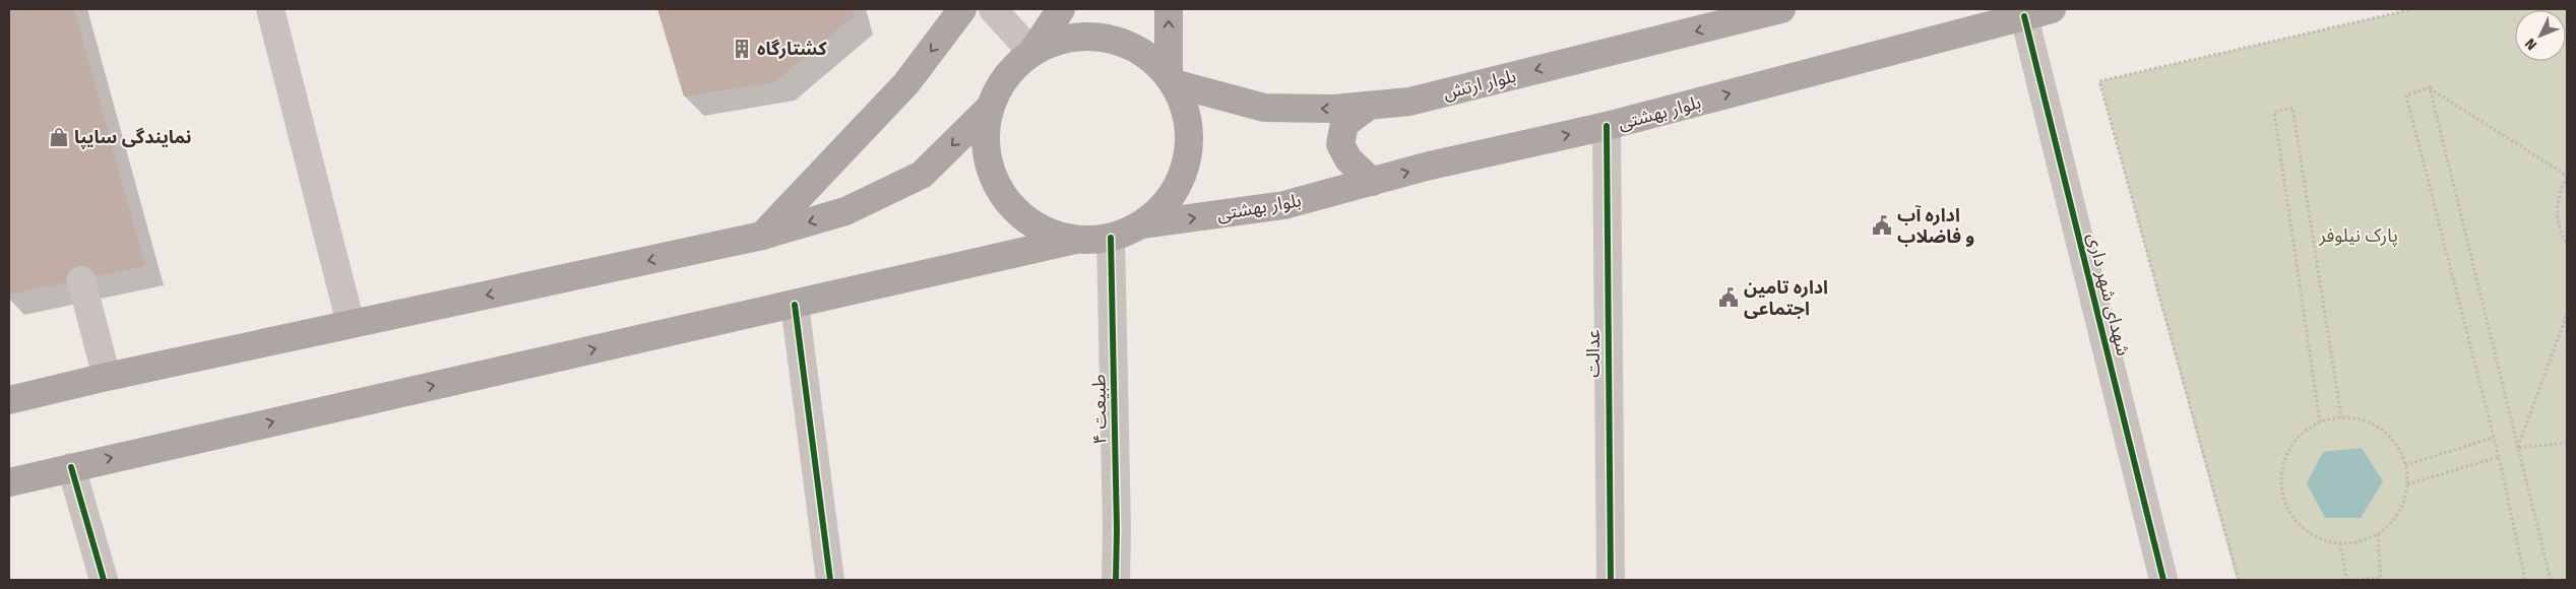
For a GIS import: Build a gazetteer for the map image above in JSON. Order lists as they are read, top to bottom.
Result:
{
  "streets": {
    "main road": ["بلوار ارتش", "بلوار بهشتی"],
    "street": ["شهدای شهر داری", "عدالت", "طبیعت ۴"]
  },
  "crossings": [
    ["بلوار بهشتی", "شهدای شهر داری"],
    ["بلوار بهشتی", "عدالت"]
  ],
  "one_way": ["بلوار ارتش", "بلوار بهشتی"],
  "parks": ["پارک نیلوفر"],
  "places": {
    "building": ["کشتارگاه"],
    "shop": ["نمایندگی سایپا"],
    "public building": ["اداره آب و فاضلاب", "اداره تامین اجتماعی"]
  },
  "north": "bottom left"
}
